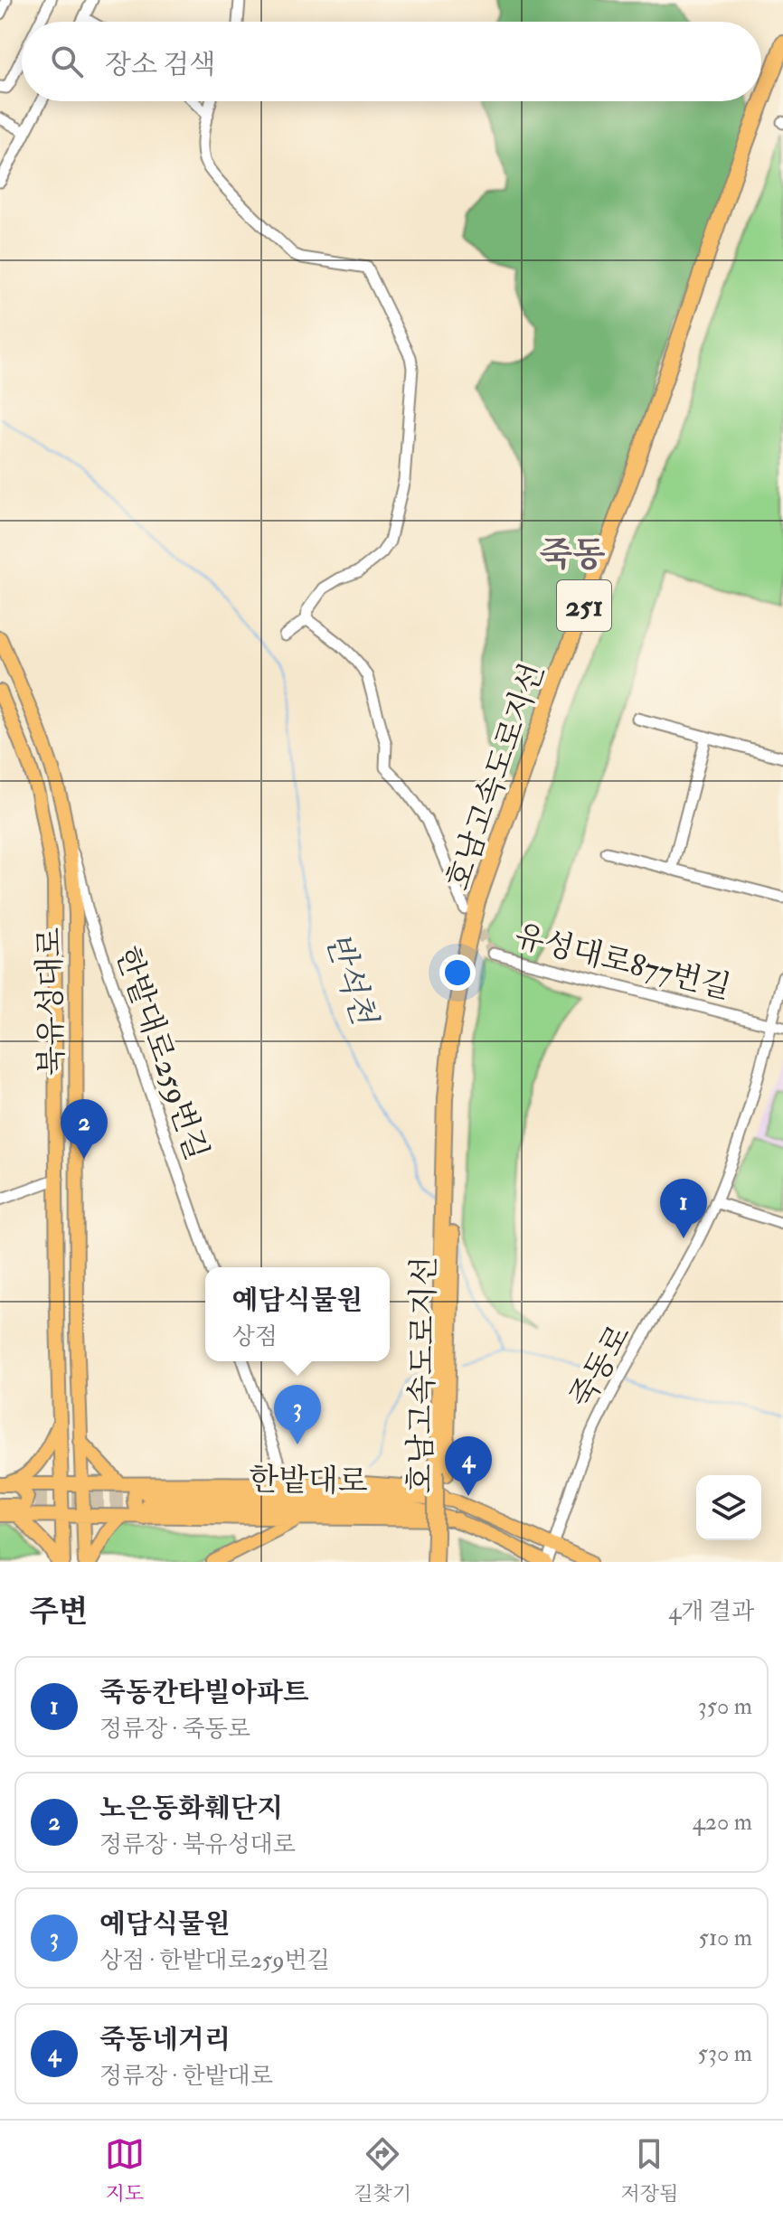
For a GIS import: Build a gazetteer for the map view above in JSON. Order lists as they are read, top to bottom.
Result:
{
  "streets": {
    "highway": ["251", "호남고속도로지선"],
    "main road": ["북유성대로", "한밭대로"],
    "street": ["유성대로877번길", "한밭대로259번길", "죽동로"]
  },
  "crossings": [
    ["유성대로877번길", "죽동로"],
    ["북유성대로", "한밭대로259번길"],
    ["죽동로", "한밭대로"]
  ],
  "districts": ["죽동"],
  "water": ["반석천"],
  "page": {
    "search": "장소 검색",
    "pins": [
      "2",
      "1",
      "3",
      "4"
    ],
    "popup": ["예담식물원", "상점"],
    "heading": ["주변", "4개 결과"],
    "list": [
      {
        "mark": "1",
        "name": "죽동칸타빌아파트",
        "note": "정류장 · 죽동로",
        "value": "350 m"
      },
      {
        "mark": "2",
        "name": "노은동화훼단지",
        "note": "정류장 · 북유성대로",
        "value": "420 m"
      },
      {
        "mark": "3",
        "name": "예담식물원",
        "note": "상점 · 한밭대로259번길",
        "value": "510 m"
      },
      {
        "mark": "4",
        "name": "죽동네거리",
        "note": "정류장 · 한밭대로",
        "value": "530 m"
      }
    ],
    "nav": ["지도", "길찾기", "저장됨"]
  }
}
